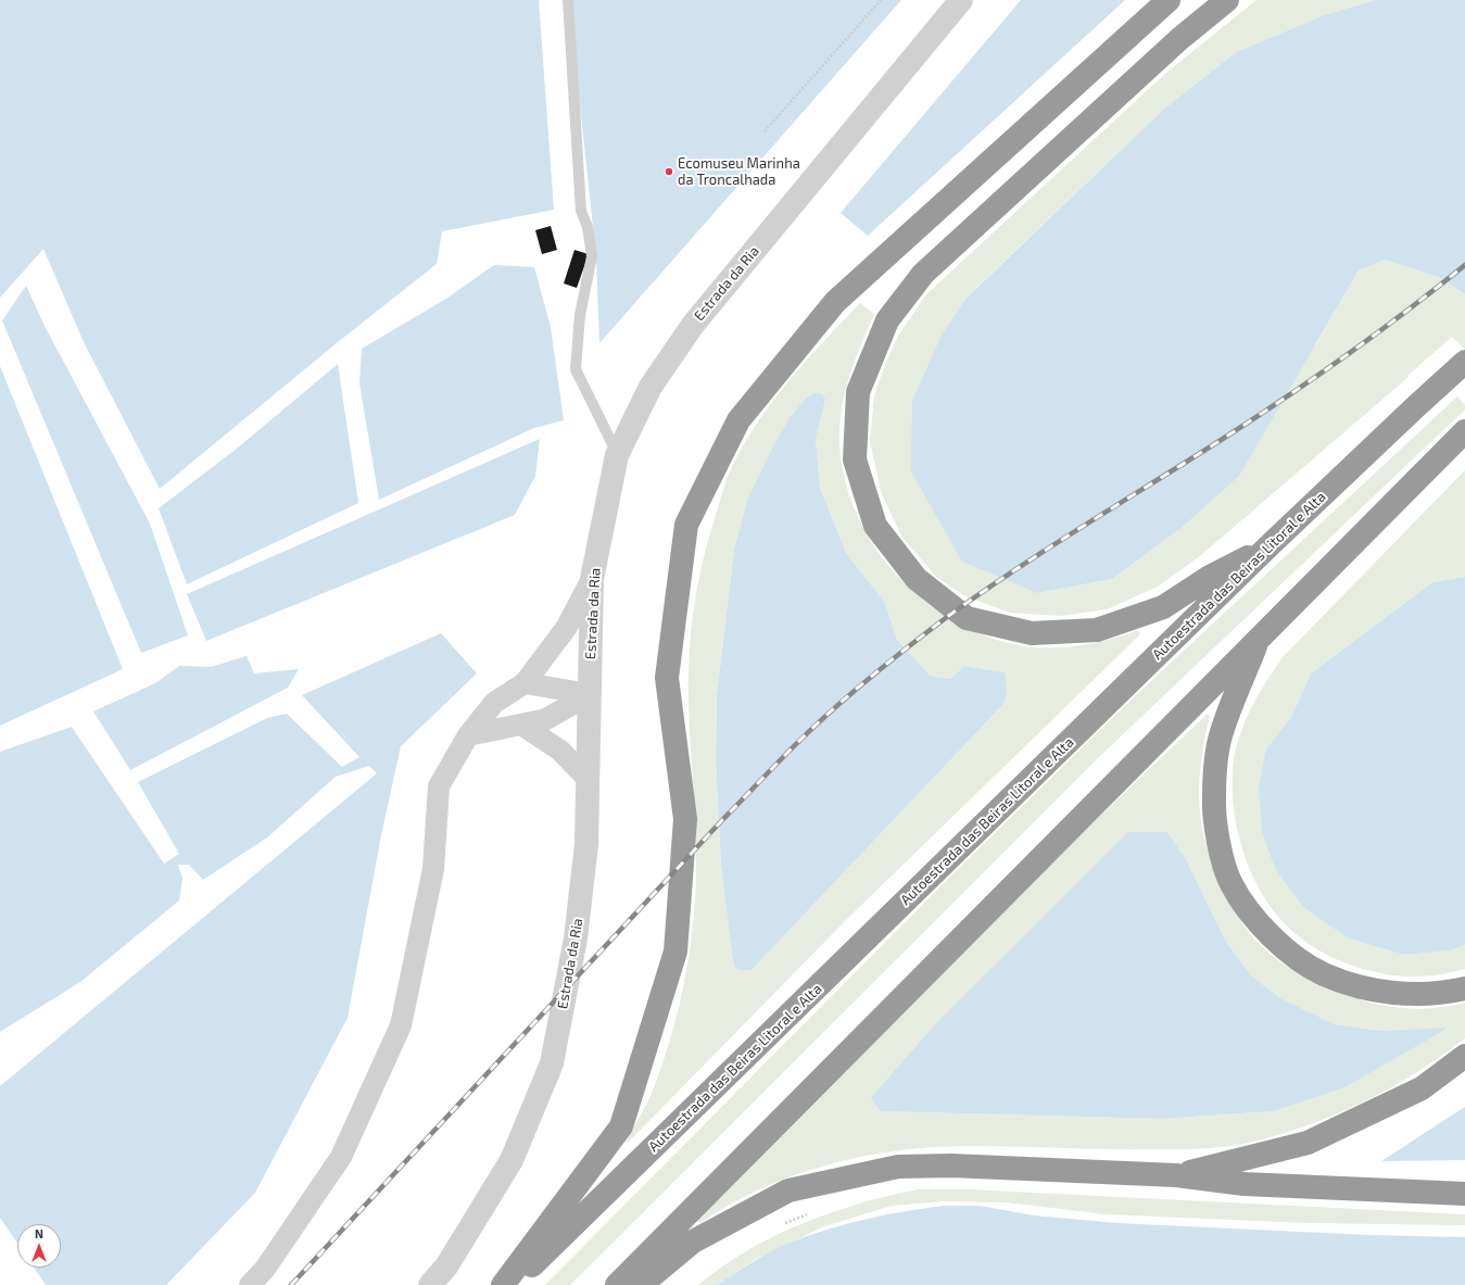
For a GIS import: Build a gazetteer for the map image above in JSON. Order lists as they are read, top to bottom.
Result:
{
  "streets": {
    "highway": ["Autoestrada das Beiras Litoral e Alta"],
    "street": ["Estrada da Ria"]
  },
  "places": ["Ecomuseu Marinha da Troncalhada"],
  "north": "top"
}
